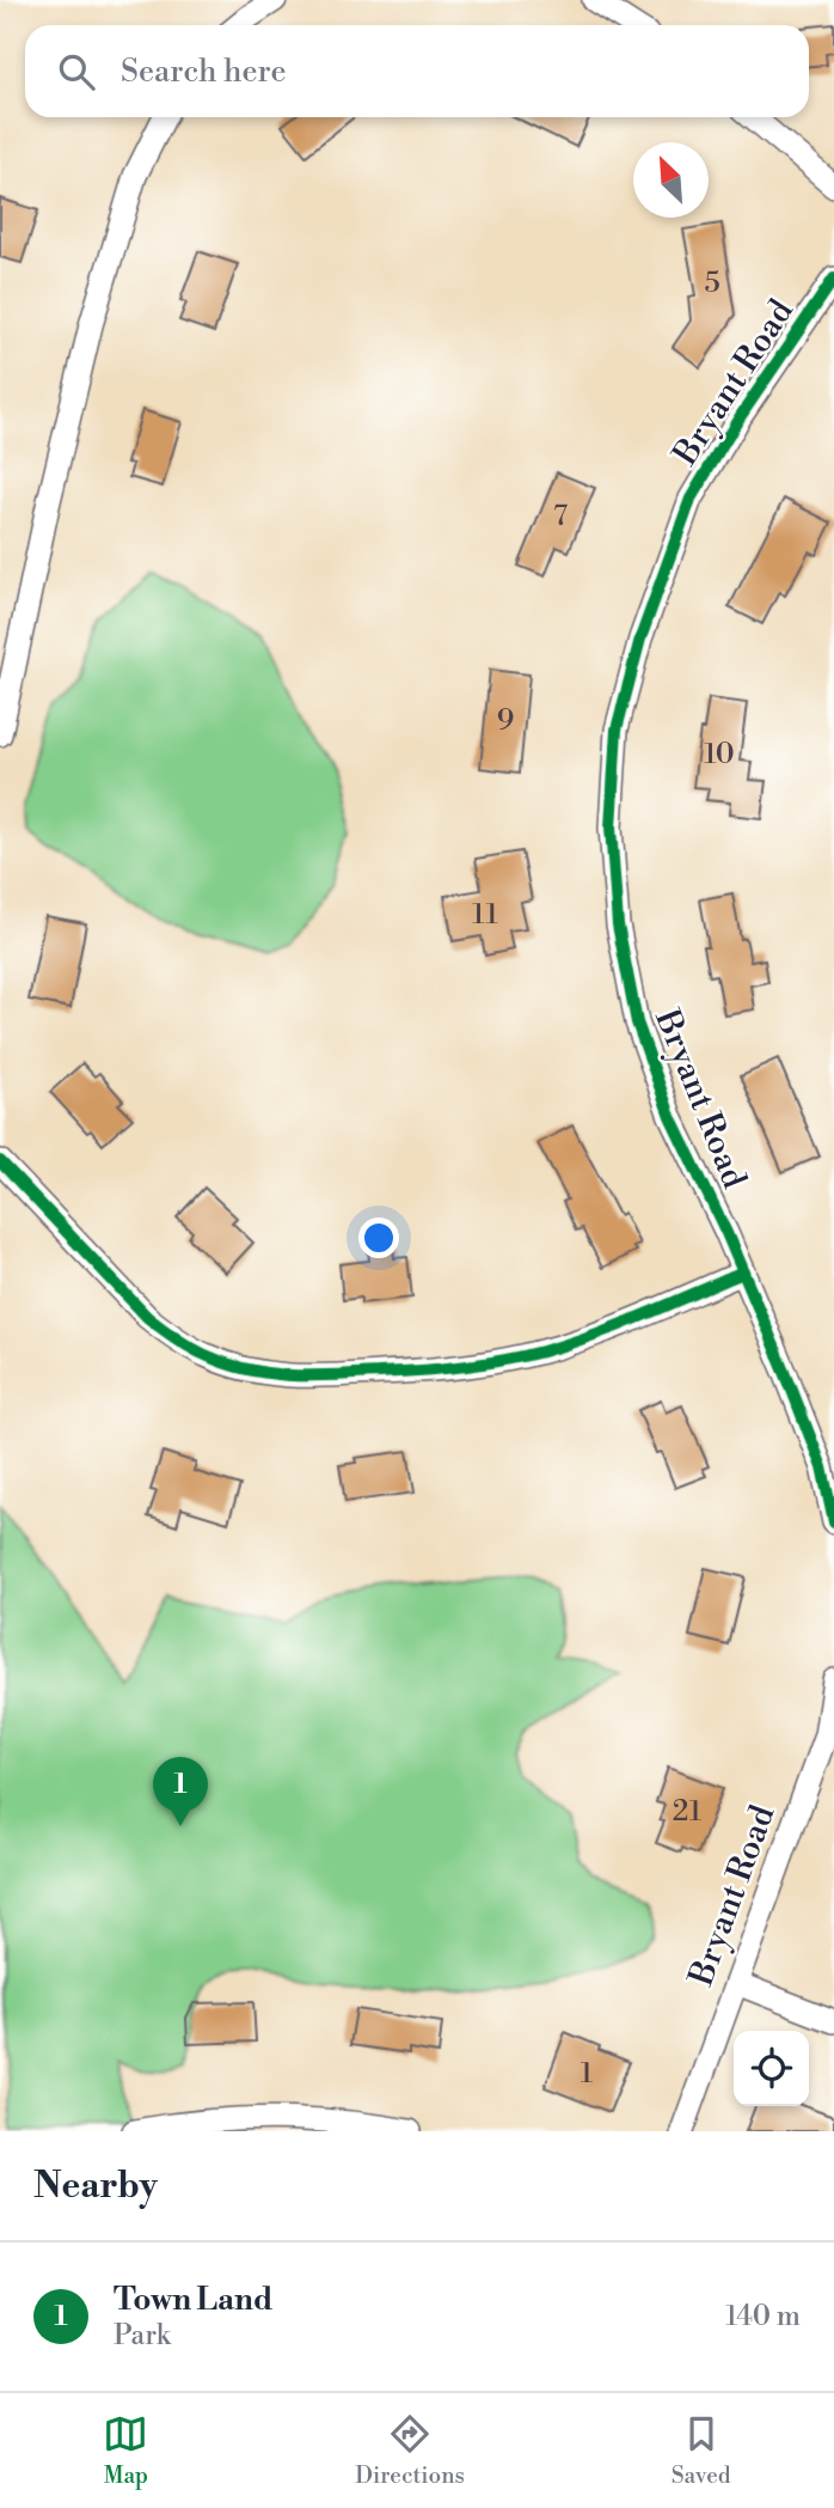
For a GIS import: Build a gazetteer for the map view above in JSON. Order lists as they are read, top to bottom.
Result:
{
  "streets": {
    "street": ["Bryant Road"]
  },
  "house_numbers": [
    "5",
    "7",
    "9",
    "10",
    "11",
    "21",
    "1"
  ],
  "north": "top left",
  "page": {
    "search": "Search here",
    "pins": "1",
    "heading": "Nearby",
    "list": [
      {
        "mark": "1",
        "name": "Town Land",
        "note": "Park",
        "value": "140 m"
      }
    ],
    "nav": ["Map", "Directions", "Saved"]
  }
}
